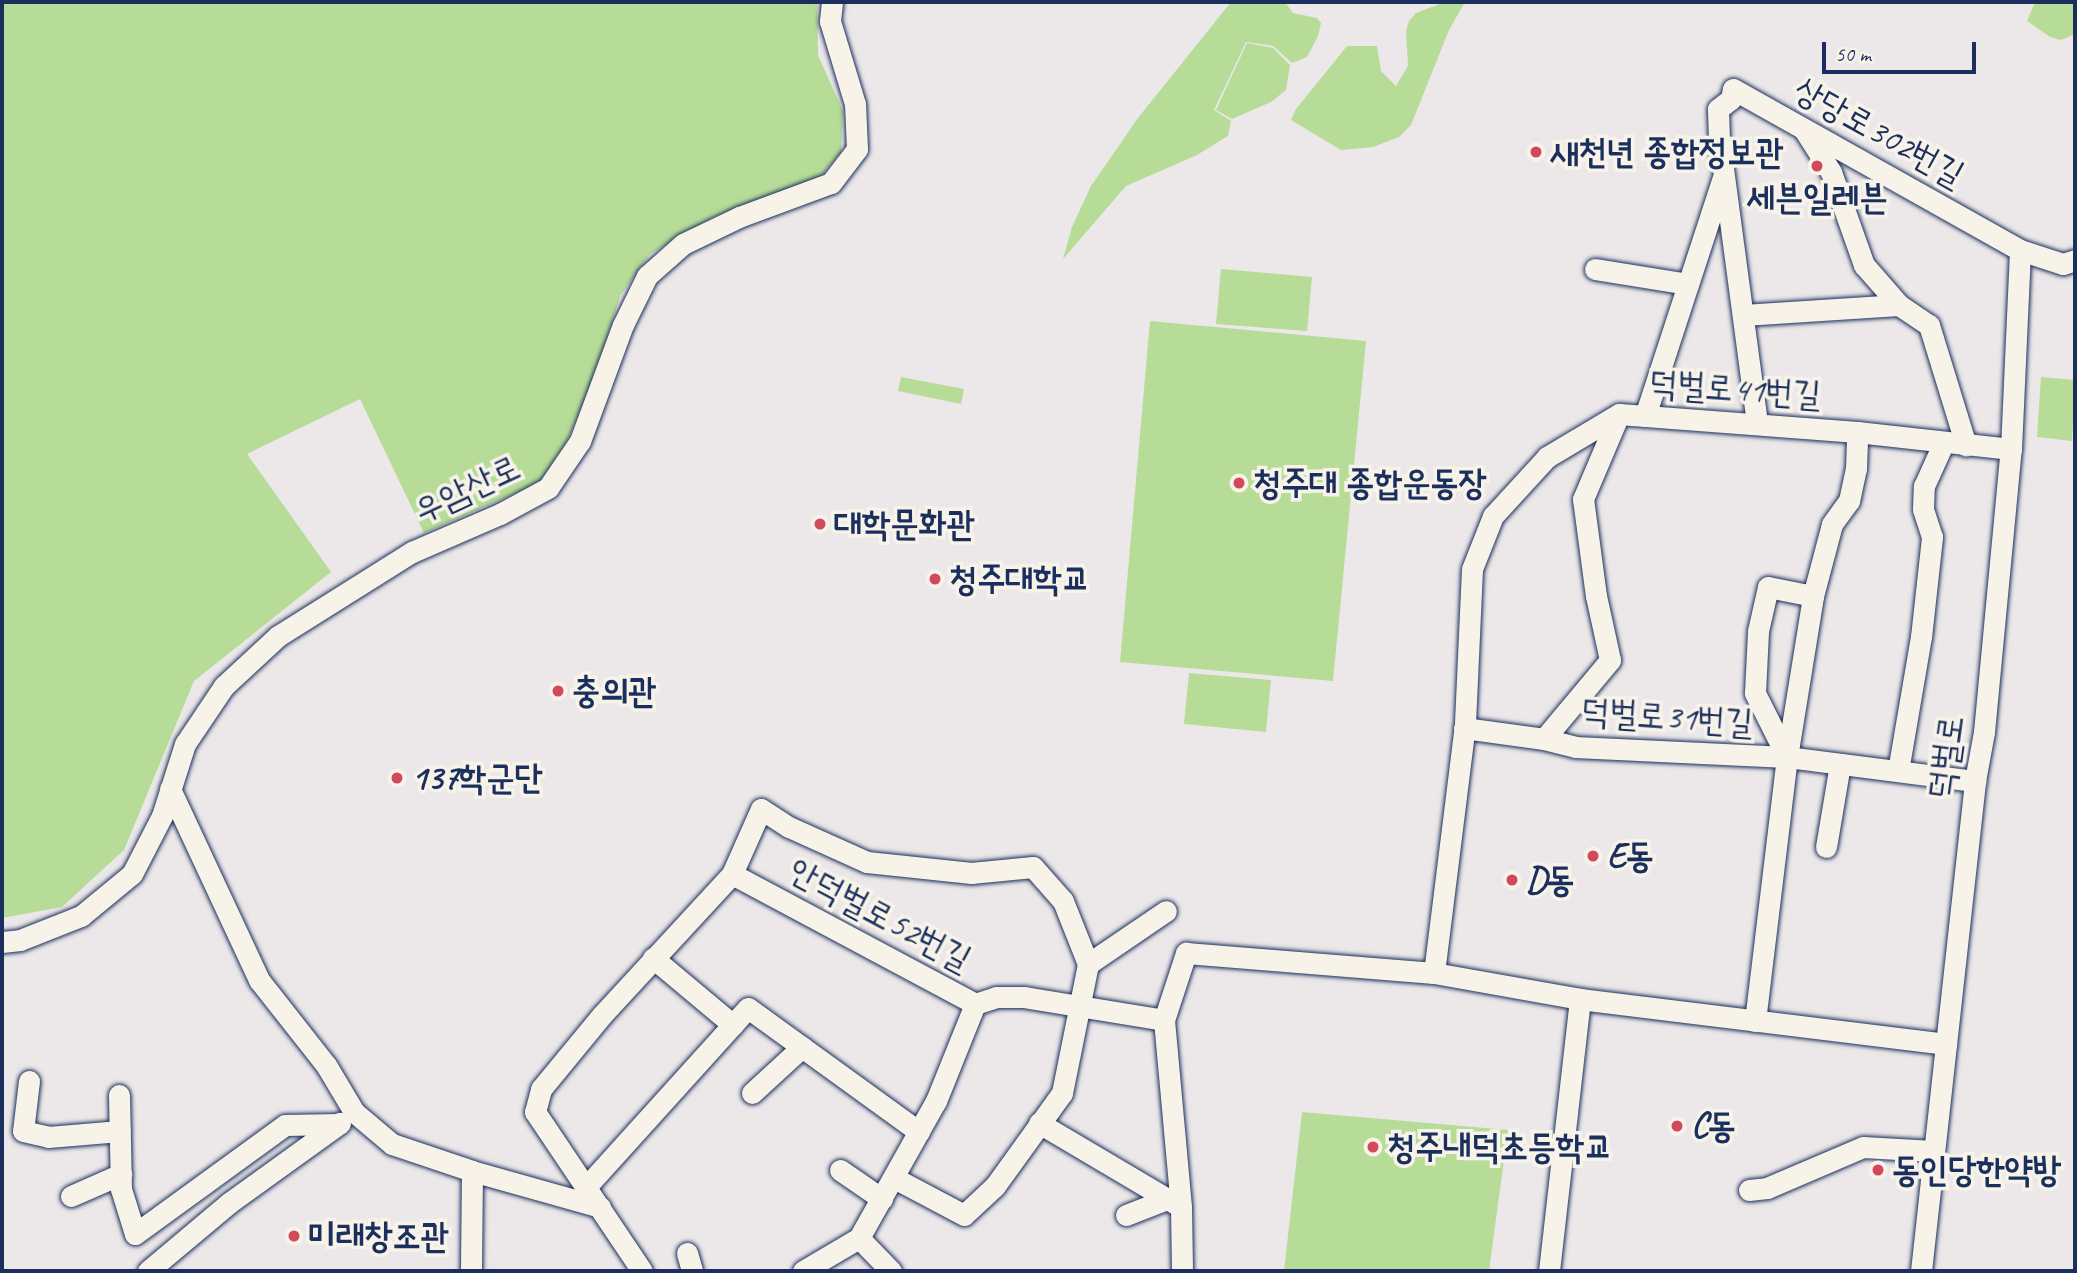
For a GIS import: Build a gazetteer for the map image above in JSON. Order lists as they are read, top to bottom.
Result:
{
  "streets": {
    "street": [
      "상당로302번길",
      "덕벌로41번길",
      "우암산로",
      "덕벌로31번길",
      "덕벌로",
      "안덕벌로52번길"
    ]
  },
  "crossings": [
    ["상당로302번길", "덕벌로41번길"],
    ["상당로302번길", "덕벌로"],
    ["덕벌로41번길", "덕벌로31번길"],
    ["덕벌로41번길", "덕벌로"],
    ["덕벌로31번길", "덕벌로"]
  ],
  "places": [
    "새천년 종합정보관",
    "세븐일레븐",
    "청주대 종합운동장",
    "대학문화관",
    "청주대학교",
    "충의관",
    "137학군단",
    "E동",
    "D동",
    "C동",
    "청주내덕초등학교",
    "동인당한약방",
    "미래창조관"
  ],
  "scale_bar": "50 m"
}
